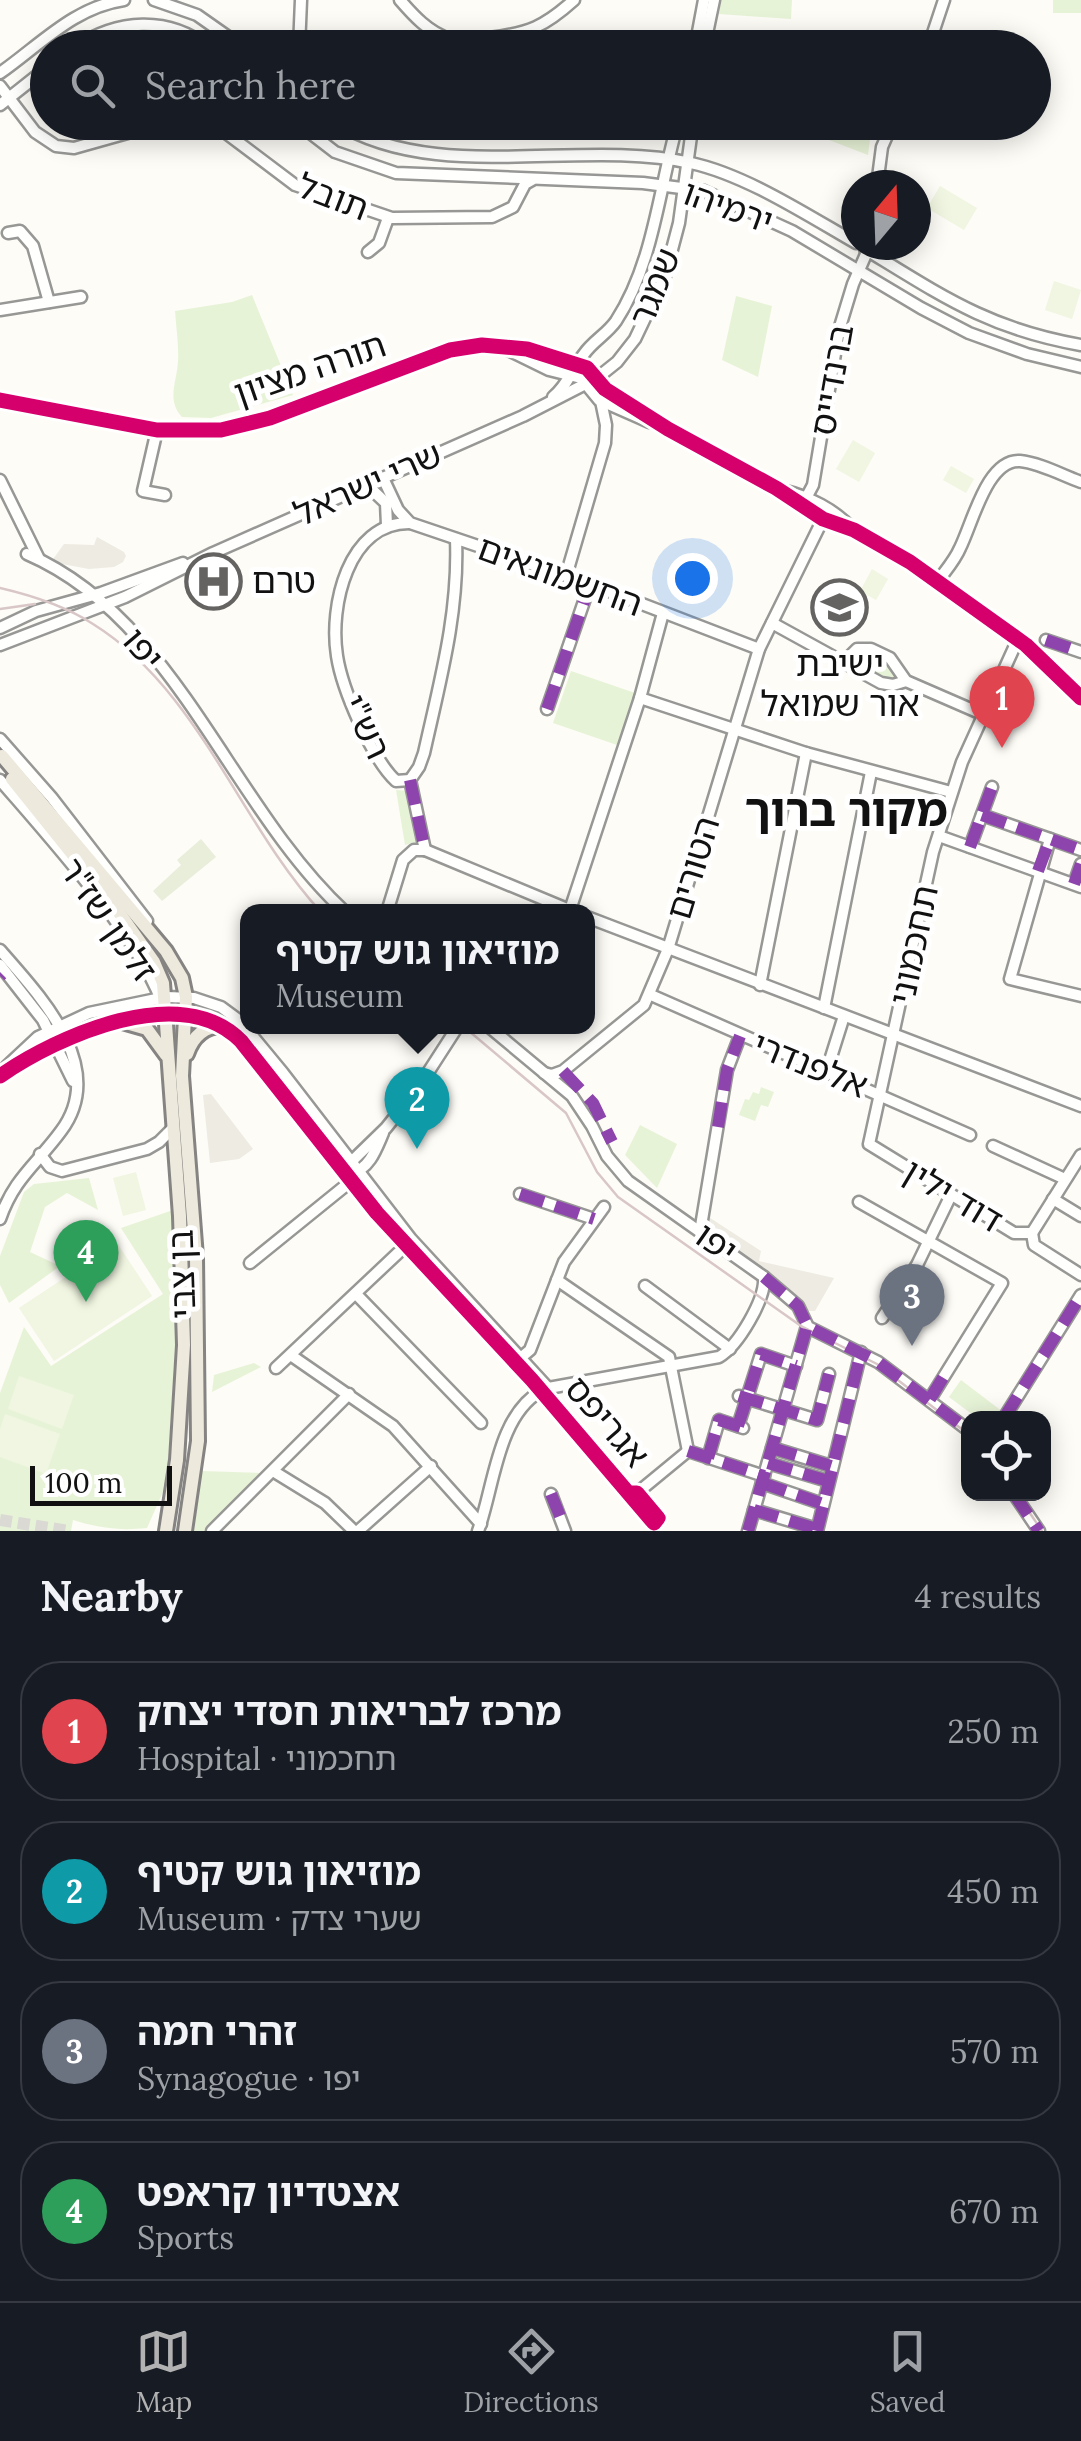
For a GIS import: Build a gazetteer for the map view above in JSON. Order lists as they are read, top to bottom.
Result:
{
  "streets": {
    "main road": ["זלמן שז\"ר", "בן צבי"],
    "street": [
      "תובל",
      "ירמיהו",
      "שמגר",
      "תורה מציון",
      "ברנדייס",
      "שרי ישראל",
      "החשמונאים",
      "יפו",
      "רש\"י",
      "הטורים",
      "תחכמוני",
      "אלפנדרי",
      "דוד ילין",
      "אגריפס"
    ]
  },
  "crossings": [
    ["תובל", "ירמיהו"],
    ["ירמיהו", "שמגר"],
    ["ירמיהו", "ברנדייס"],
    ["שמגר", "תורה מציון"],
    ["שמגר", "שרי ישראל"],
    ["תורה מציון", "שרי ישראל"],
    ["שרי ישראל", "יפו"],
    ["החשמונאים", "הטורים"],
    ["יפו", "הטורים"],
    ["הטורים", "אלפנדרי"],
    ["זלמן שז\"ר", "בן צבי"],
    ["תחכמוני", "אלפנדרי"],
    ["תחכמוני", "דוד ילין"]
  ],
  "districts": ["מקור ברוך"],
  "places": {
    "hospital": ["טרם"],
    "school or university": ["ישיבת אור שמואל"]
  },
  "scale_bar": "100 m",
  "north": "top",
  "page": {
    "search": "Search here",
    "pins": [
      "1",
      "2",
      "4",
      "3"
    ],
    "popup": ["מוזיאון גוש קטיף", "Museum"],
    "scale": "100 m",
    "heading": ["Nearby", "4 results"],
    "list": [
      {
        "mark": "1",
        "name": "מרכז לבריאות חסדי יצחק",
        "note": "Hospital · תחכמוני",
        "value": "250 m"
      },
      {
        "mark": "2",
        "name": "מוזיאון גוש קטיף",
        "note": "Museum · שערי צדק",
        "value": "450 m"
      },
      {
        "mark": "3",
        "name": "זהרי חמה",
        "note": "Synagogue · יפו",
        "value": "570 m"
      },
      {
        "mark": "4",
        "name": "אצטדיון קראפט",
        "note": "Sports",
        "value": "670 m"
      }
    ],
    "nav": ["Map", "Directions", "Saved"]
  }
}
